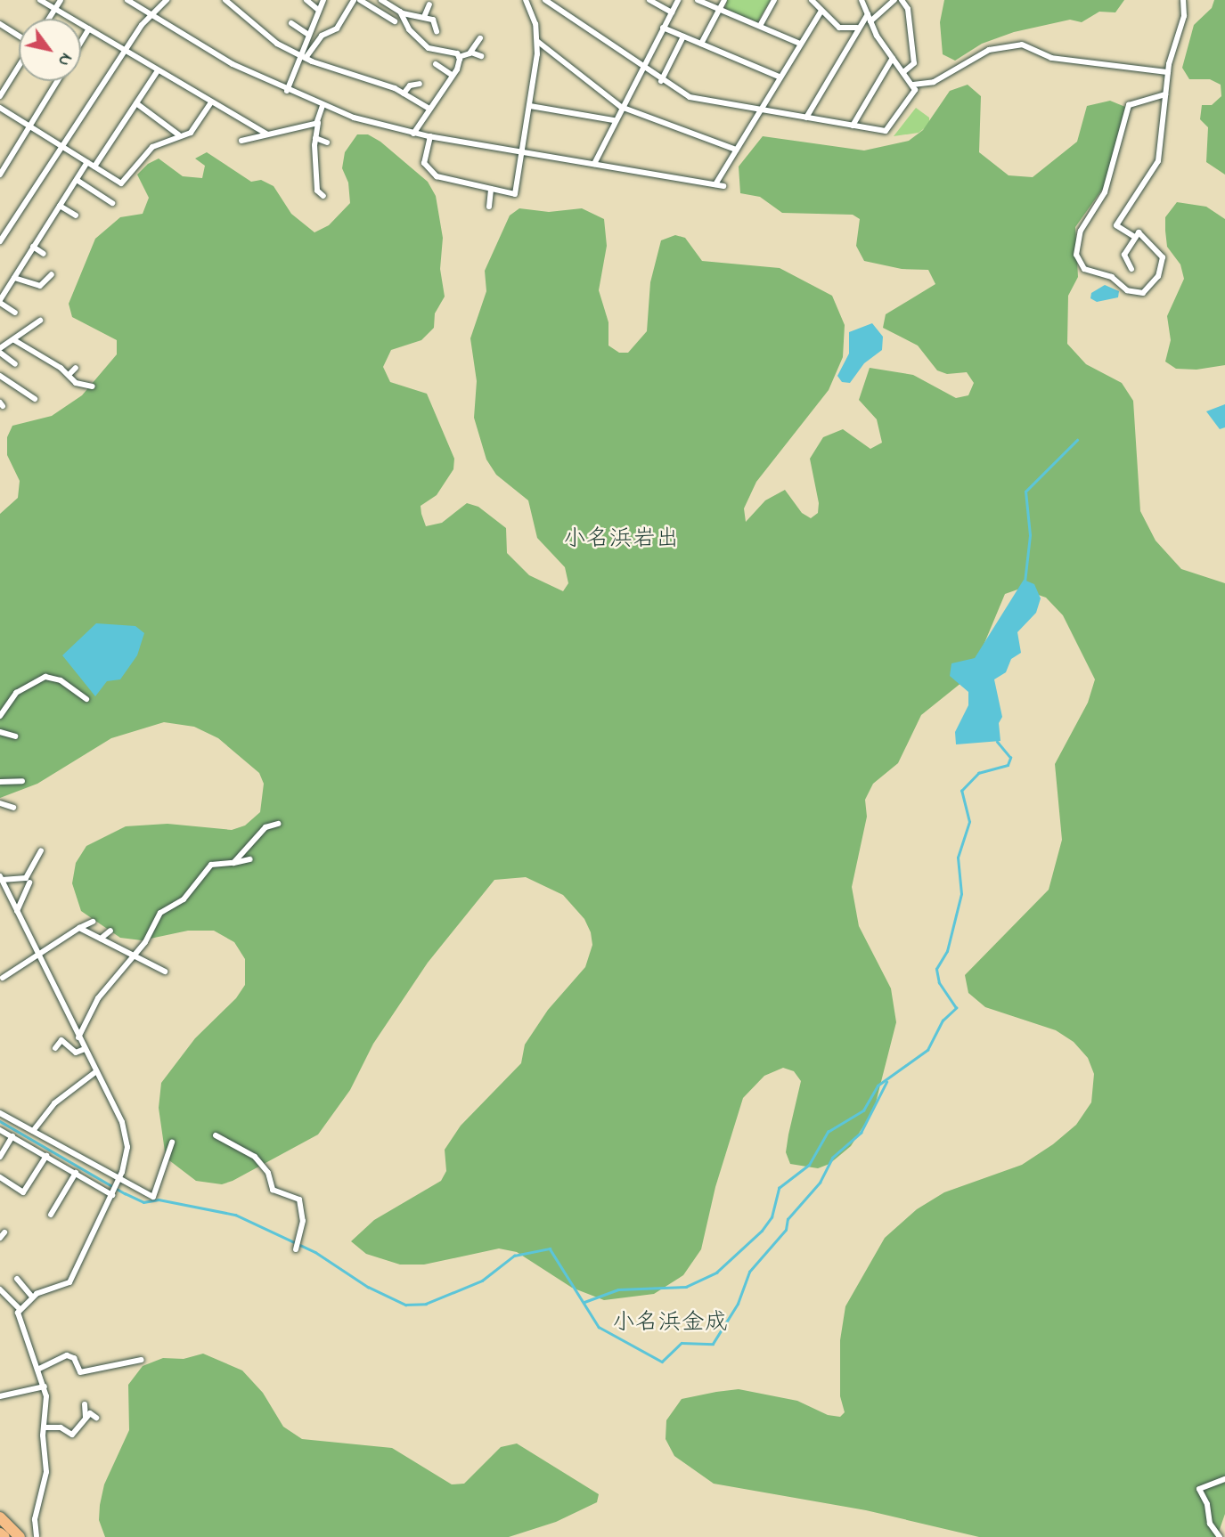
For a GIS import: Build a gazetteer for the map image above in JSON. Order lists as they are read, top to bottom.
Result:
{
  "districts": ["小名浜岩出", "小名浜金成"],
  "north": "bottom right"
}
